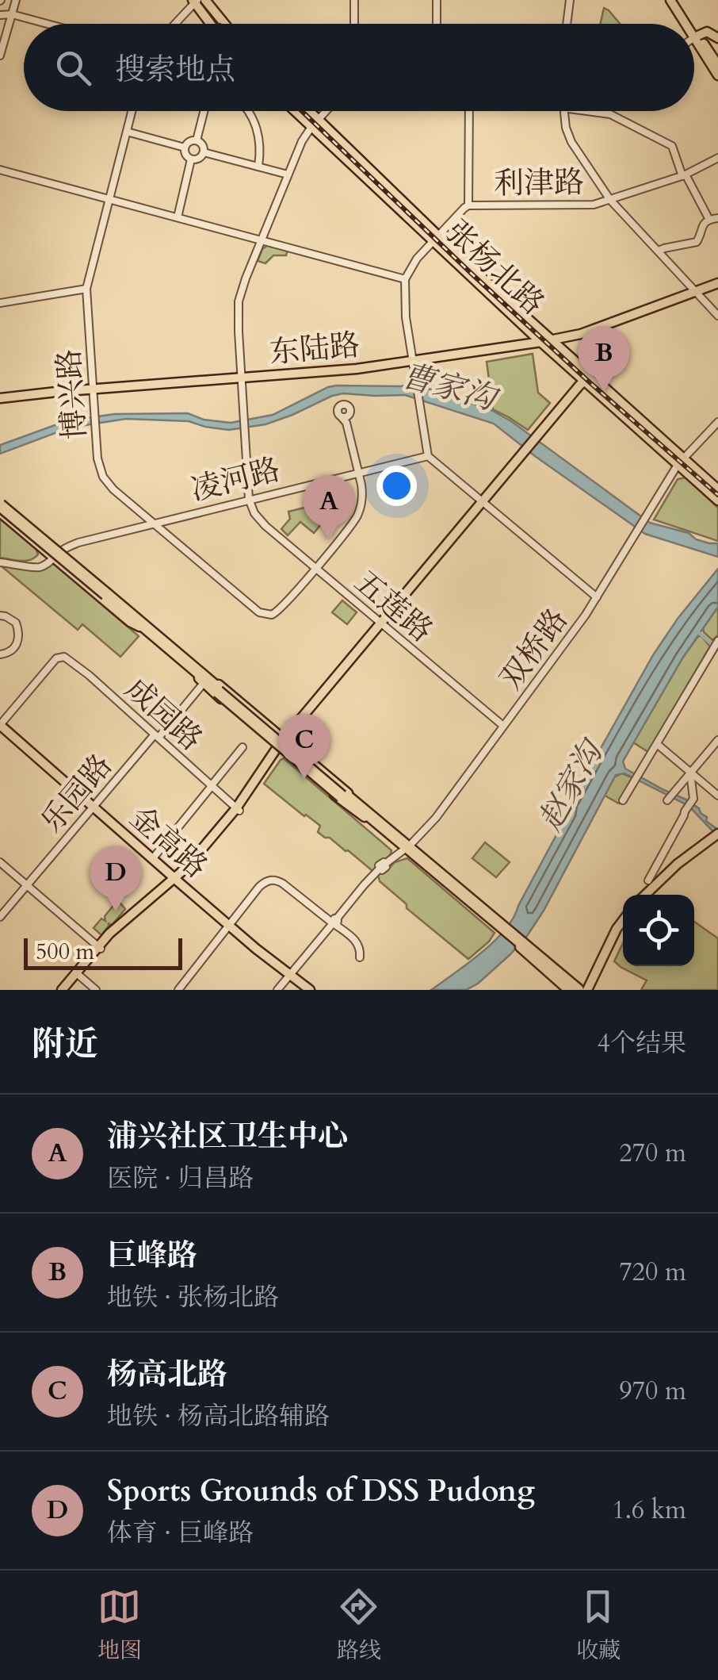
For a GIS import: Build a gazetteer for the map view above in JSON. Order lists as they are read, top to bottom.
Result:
{
  "streets": {
    "main road": ["张杨北路", "东陆路", "金高路"],
    "street": [
      "利津路",
      "博兴路",
      "凌河路",
      "五莲路",
      "双桥路",
      "成园路",
      "乐园路"
    ]
  },
  "crossings": [
    ["利津路", "张杨北路"],
    ["张杨北路", "东陆路"],
    ["张杨北路", "双桥路"],
    ["东陆路", "博兴路"],
    ["博兴路", "凌河路"],
    ["博兴路", "五莲路"],
    ["凌河路", "五莲路"],
    ["五莲路", "双桥路"],
    ["双桥路", "金高路"],
    ["成园路", "乐园路"],
    ["成园路", "金高路"],
    ["乐园路", "金高路"]
  ],
  "water": ["曹家沟", "赵家沟"],
  "scale_bar": "500 m",
  "page": {
    "search": "搜索地点",
    "pins": [
      "B",
      "A",
      "C",
      "D"
    ],
    "scale": "500 m",
    "heading": ["附近", "4个结果"],
    "list": [
      {
        "mark": "A",
        "name": "浦兴社区卫生中心",
        "note": "医院 · 归昌路",
        "value": "270 m"
      },
      {
        "mark": "B",
        "name": "巨峰路",
        "note": "地铁 · 张杨北路",
        "value": "720 m"
      },
      {
        "mark": "C",
        "name": "杨高北路",
        "note": "地铁 · 杨高北路辅路",
        "value": "970 m"
      },
      {
        "mark": "D",
        "name": "Sports Grounds of DSS Pudong",
        "note": "体育 · 巨峰路",
        "value": "1.6 km"
      }
    ],
    "nav": ["地图", "路线", "收藏"]
  }
}
